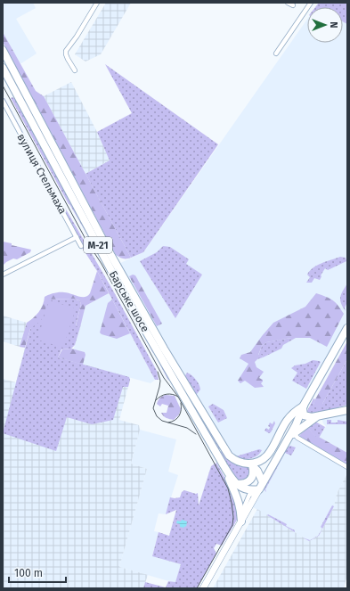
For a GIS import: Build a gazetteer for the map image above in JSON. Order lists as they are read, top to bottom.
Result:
{
  "streets": {
    "highway": ["М-21", "Барське шосе"],
    "street": ["вулиця Стельмаха"]
  },
  "crossings": [
    ["М-21", "Барське шосе"]
  ],
  "scale_bar": "100 m",
  "north": "right"
}
